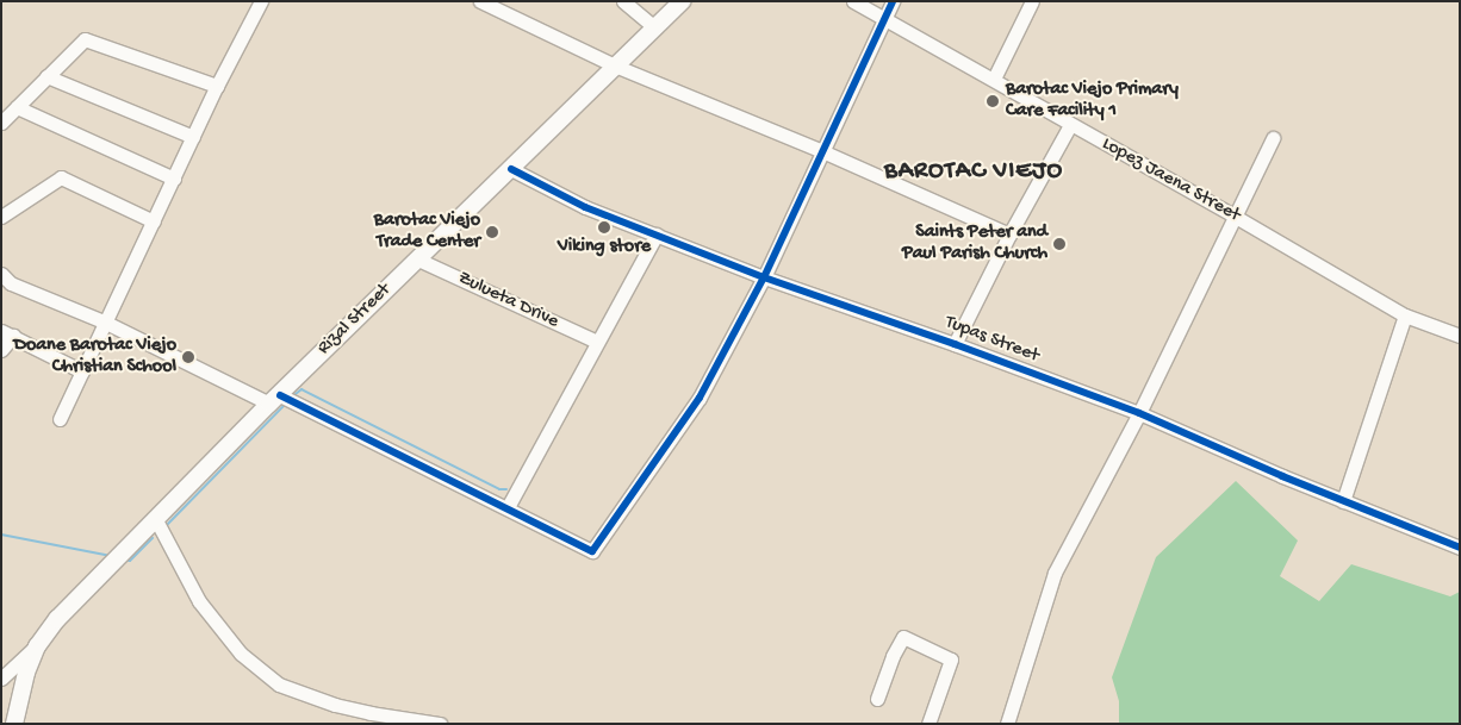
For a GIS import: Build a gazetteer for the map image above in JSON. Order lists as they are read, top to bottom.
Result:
{
  "streets": {
    "main road": ["Rizal Street"],
    "street": ["Lopez Jaena Street", "Zulueta Drive", "Tupas Street"]
  },
  "crossings": [
    ["Zulueta Drive", "Rizal Street"],
    ["Rizal Street", "Tupas Street"]
  ],
  "districts": ["BAROTAC VIEJO"],
  "places": [
    "Barotac Viejo Primary Care Facility 1",
    "Viking store",
    "Barotac Viejo Trade Center",
    "Saints Peter and Paul Parish Church",
    "Doane Barotac Viejo Christian School"
  ]
}
